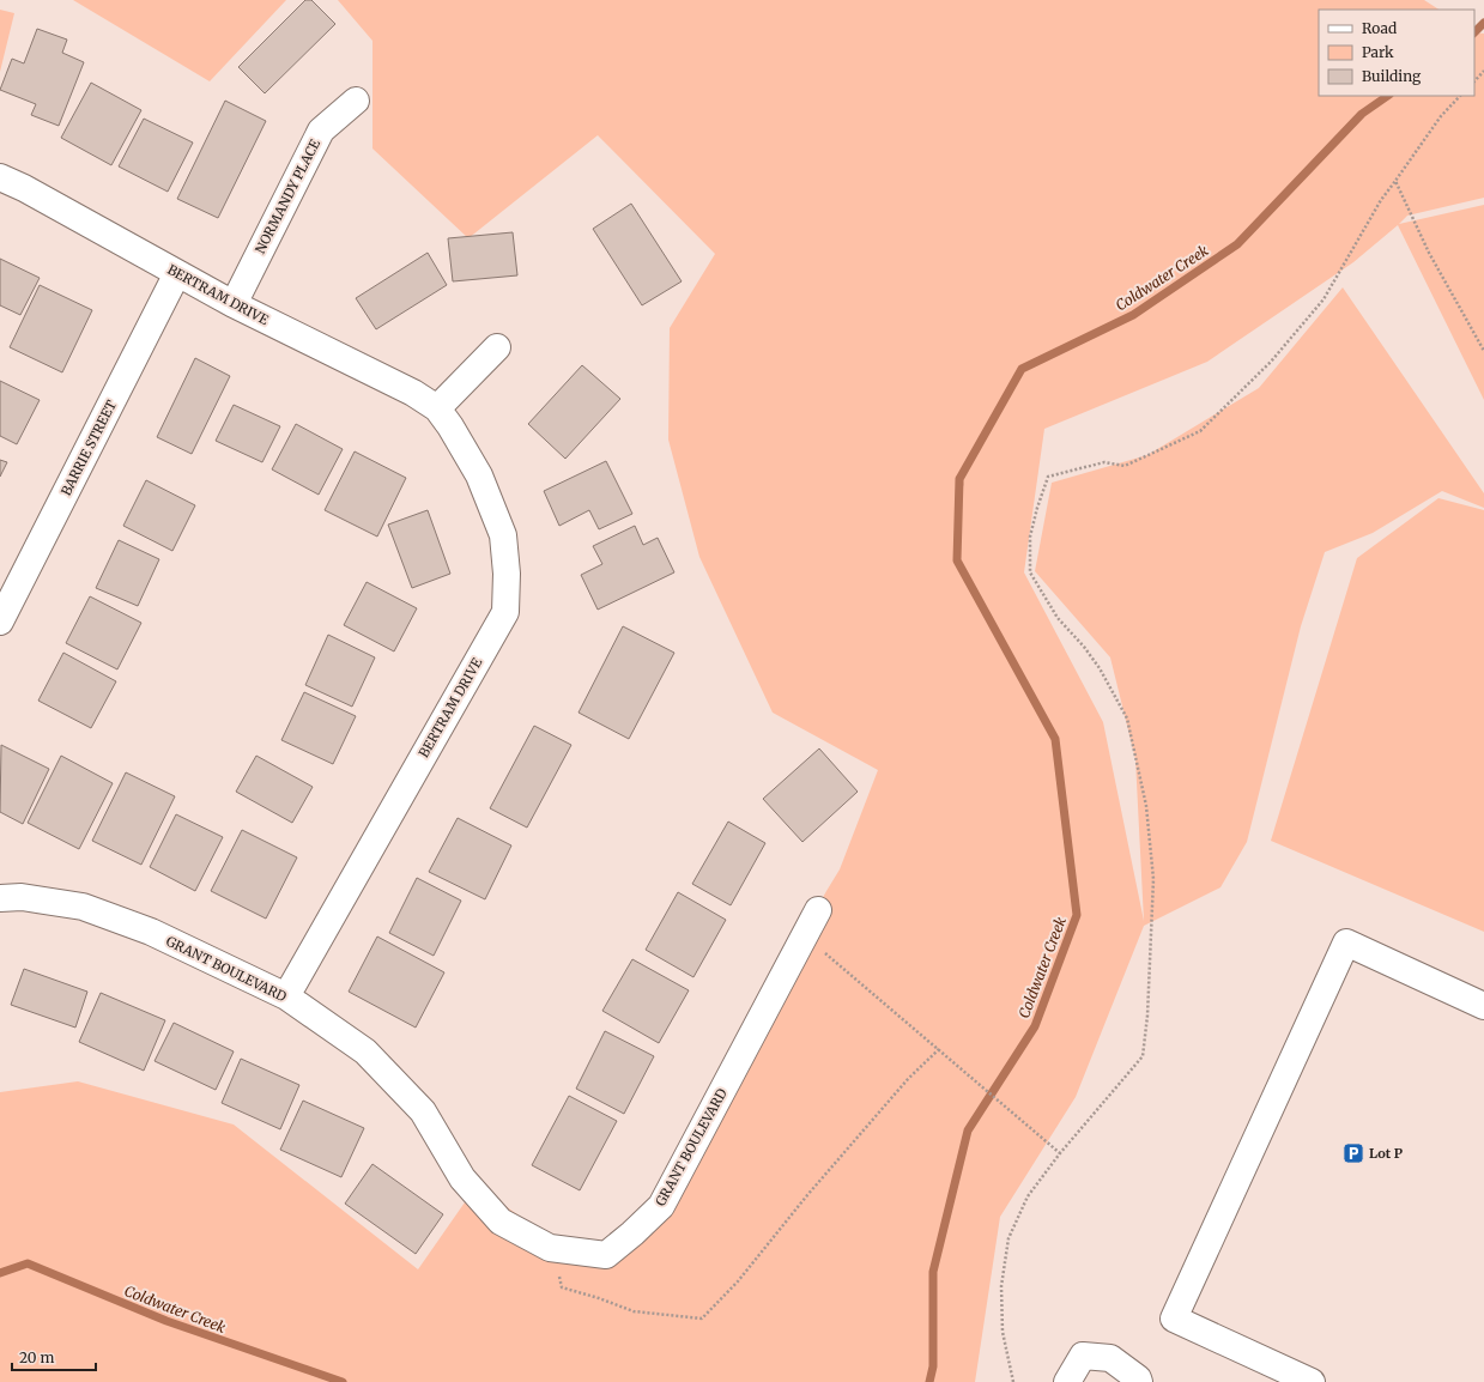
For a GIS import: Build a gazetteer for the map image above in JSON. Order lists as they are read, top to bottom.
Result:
{
  "streets": {
    "street": [
      "NORMANDY PLACE",
      "BERTRAM DRIVE",
      "BARRIE STREET",
      "GRANT BOULEVARD"
    ]
  },
  "crossings": [
    ["NORMANDY PLACE", "BERTRAM DRIVE"],
    ["BERTRAM DRIVE", "BARRIE STREET"],
    ["BERTRAM DRIVE", "GRANT BOULEVARD"]
  ],
  "water": ["Coldwater Creek"],
  "places": {
    "parking": ["Lot P"]
  },
  "legend": ["Road", "Park", "Building"],
  "scale_bar": "20 m"
}
